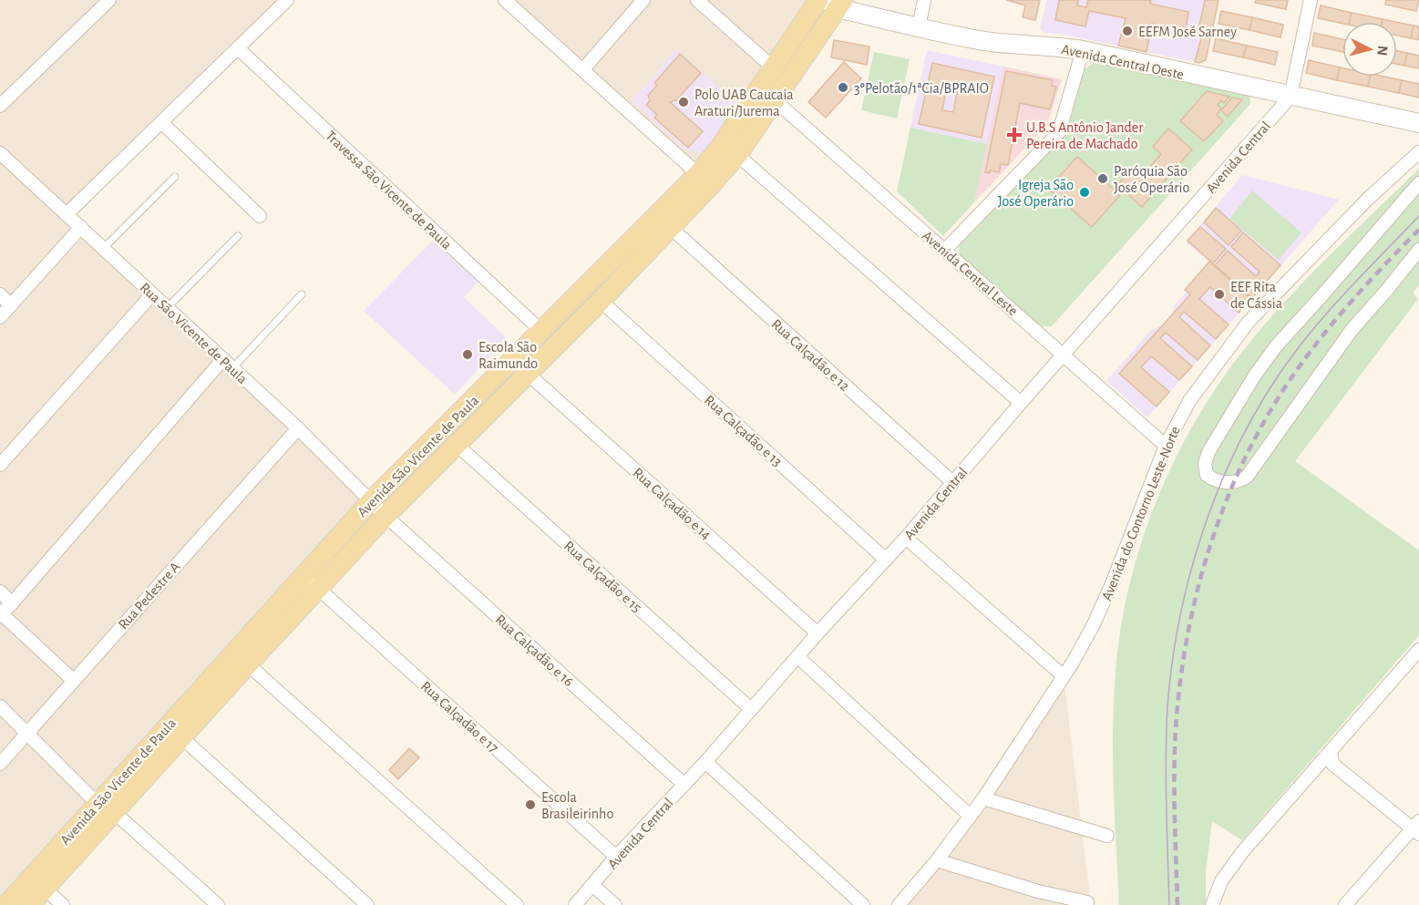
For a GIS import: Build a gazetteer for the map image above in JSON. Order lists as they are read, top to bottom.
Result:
{
  "streets": {
    "main road": ["Avenida São Vicente de Paula"],
    "street": [
      "Avenida Central Oeste",
      "Avenida Central",
      "Travessa São Vicente de Paula",
      "Avenida Central Leste",
      "Rua São Vicente de Paula",
      "Rua Calçadão e 12",
      "Rua Calçadão e 13",
      "Rua Calçadão e 14",
      "Avenida do Contorno Leste-Norte",
      "Rua Calçadão e 15",
      "Rua Pedestre A",
      "Rua Calçadão e 16",
      "Rua Calçadão e 17"
    ]
  },
  "crossings": [
    ["Avenida Central Oeste", "Avenida Central"],
    ["Avenida Central Oeste", "Avenida São Vicente de Paula"],
    ["Avenida Central", "Avenida Central Leste"],
    ["Avenida Central", "Rua Calçadão e 12"],
    ["Avenida Central", "Rua Calçadão e 13"],
    ["Avenida Central", "Rua Calçadão e 14"],
    ["Avenida Central", "Rua Calçadão e 15"],
    ["Avenida Central", "Rua Calçadão e 16"],
    ["Avenida Central", "Rua Calçadão e 17"],
    ["Travessa São Vicente de Paula", "Avenida São Vicente de Paula"],
    ["Avenida Central Leste", "Avenida São Vicente de Paula"],
    ["Avenida Central Leste", "Avenida do Contorno Leste-Norte"],
    ["Rua São Vicente de Paula", "Avenida São Vicente de Paula"],
    ["Rua São Vicente de Paula", "Rua Pedestre A"],
    ["Rua São Vicente de Paula", "Rua Calçadão e 16"],
    ["Rua Calçadão e 12", "Avenida São Vicente de Paula"],
    ["Rua Calçadão e 13", "Avenida São Vicente de Paula"],
    ["Avenida São Vicente de Paula", "Rua Calçadão e 14"],
    ["Avenida São Vicente de Paula", "Rua Calçadão e 15"],
    ["Avenida São Vicente de Paula", "Rua Calçadão e 16"],
    ["Avenida São Vicente de Paula", "Rua Calçadão e 17"]
  ],
  "places": {
    "other": [
      "EEFM José Sarney",
      "3ºPelotão/1ªCia/BPRAIO",
      "Polo UAB Caucaia Araturi/Jurema",
      "Paróquia São José Operário",
      "Igreja São José Operário",
      "EEF Rita de Cássia",
      "Escola São Raimundo",
      "Escola Brasileirinho"
    ],
    "health": ["U.B.S Antônio Jander Pereira de Machado"]
  },
  "north": "right"
}
